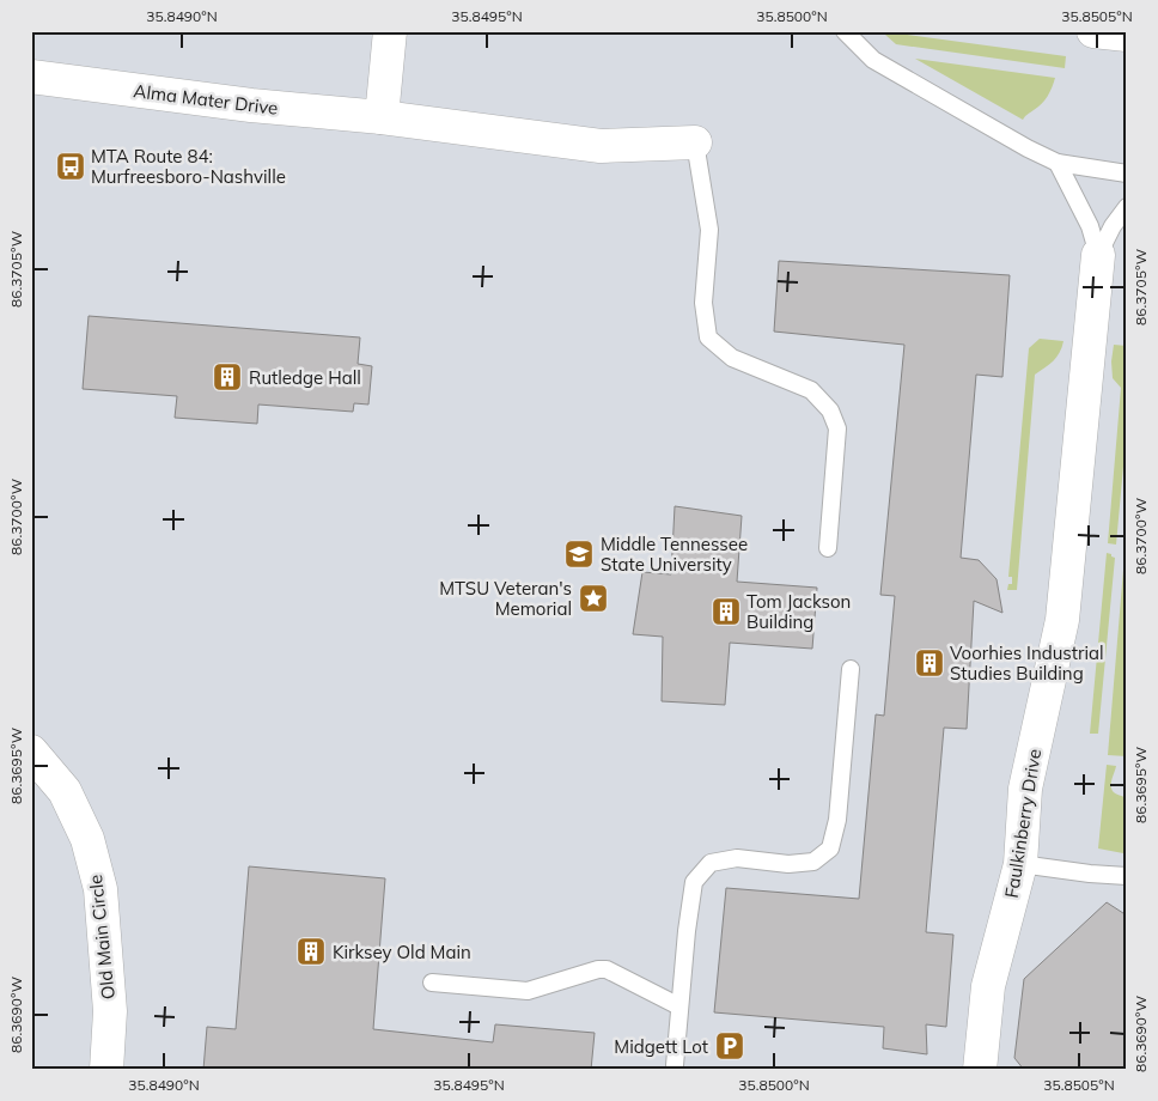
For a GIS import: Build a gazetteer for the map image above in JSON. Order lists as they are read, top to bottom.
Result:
{
  "streets": {
    "street": ["Alma Mater Drive", "Faulkinberry Drive", "Old Main Circle"]
  },
  "places": {
    "bus stop": ["MTA Route 84: Murfreesboro-Nashville"],
    "building": [
      "Rutledge Hall",
      "Tom Jackson Building",
      "Voorhies Industrial Studies Building",
      "Kirksey Old Main"
    ],
    "school or university": ["Middle Tennessee State University"],
    "place": ["MTSU Veteran's Memorial"],
    "parking": ["Midgett Lot"]
  },
  "coordinates": [
    "35.8490°N",
    "35.8495°N",
    "35.8500°N",
    "35.8505°N",
    "86.3705°W",
    "86.3700°W",
    "86.3695°W",
    "86.3690°W"
  ]
}
